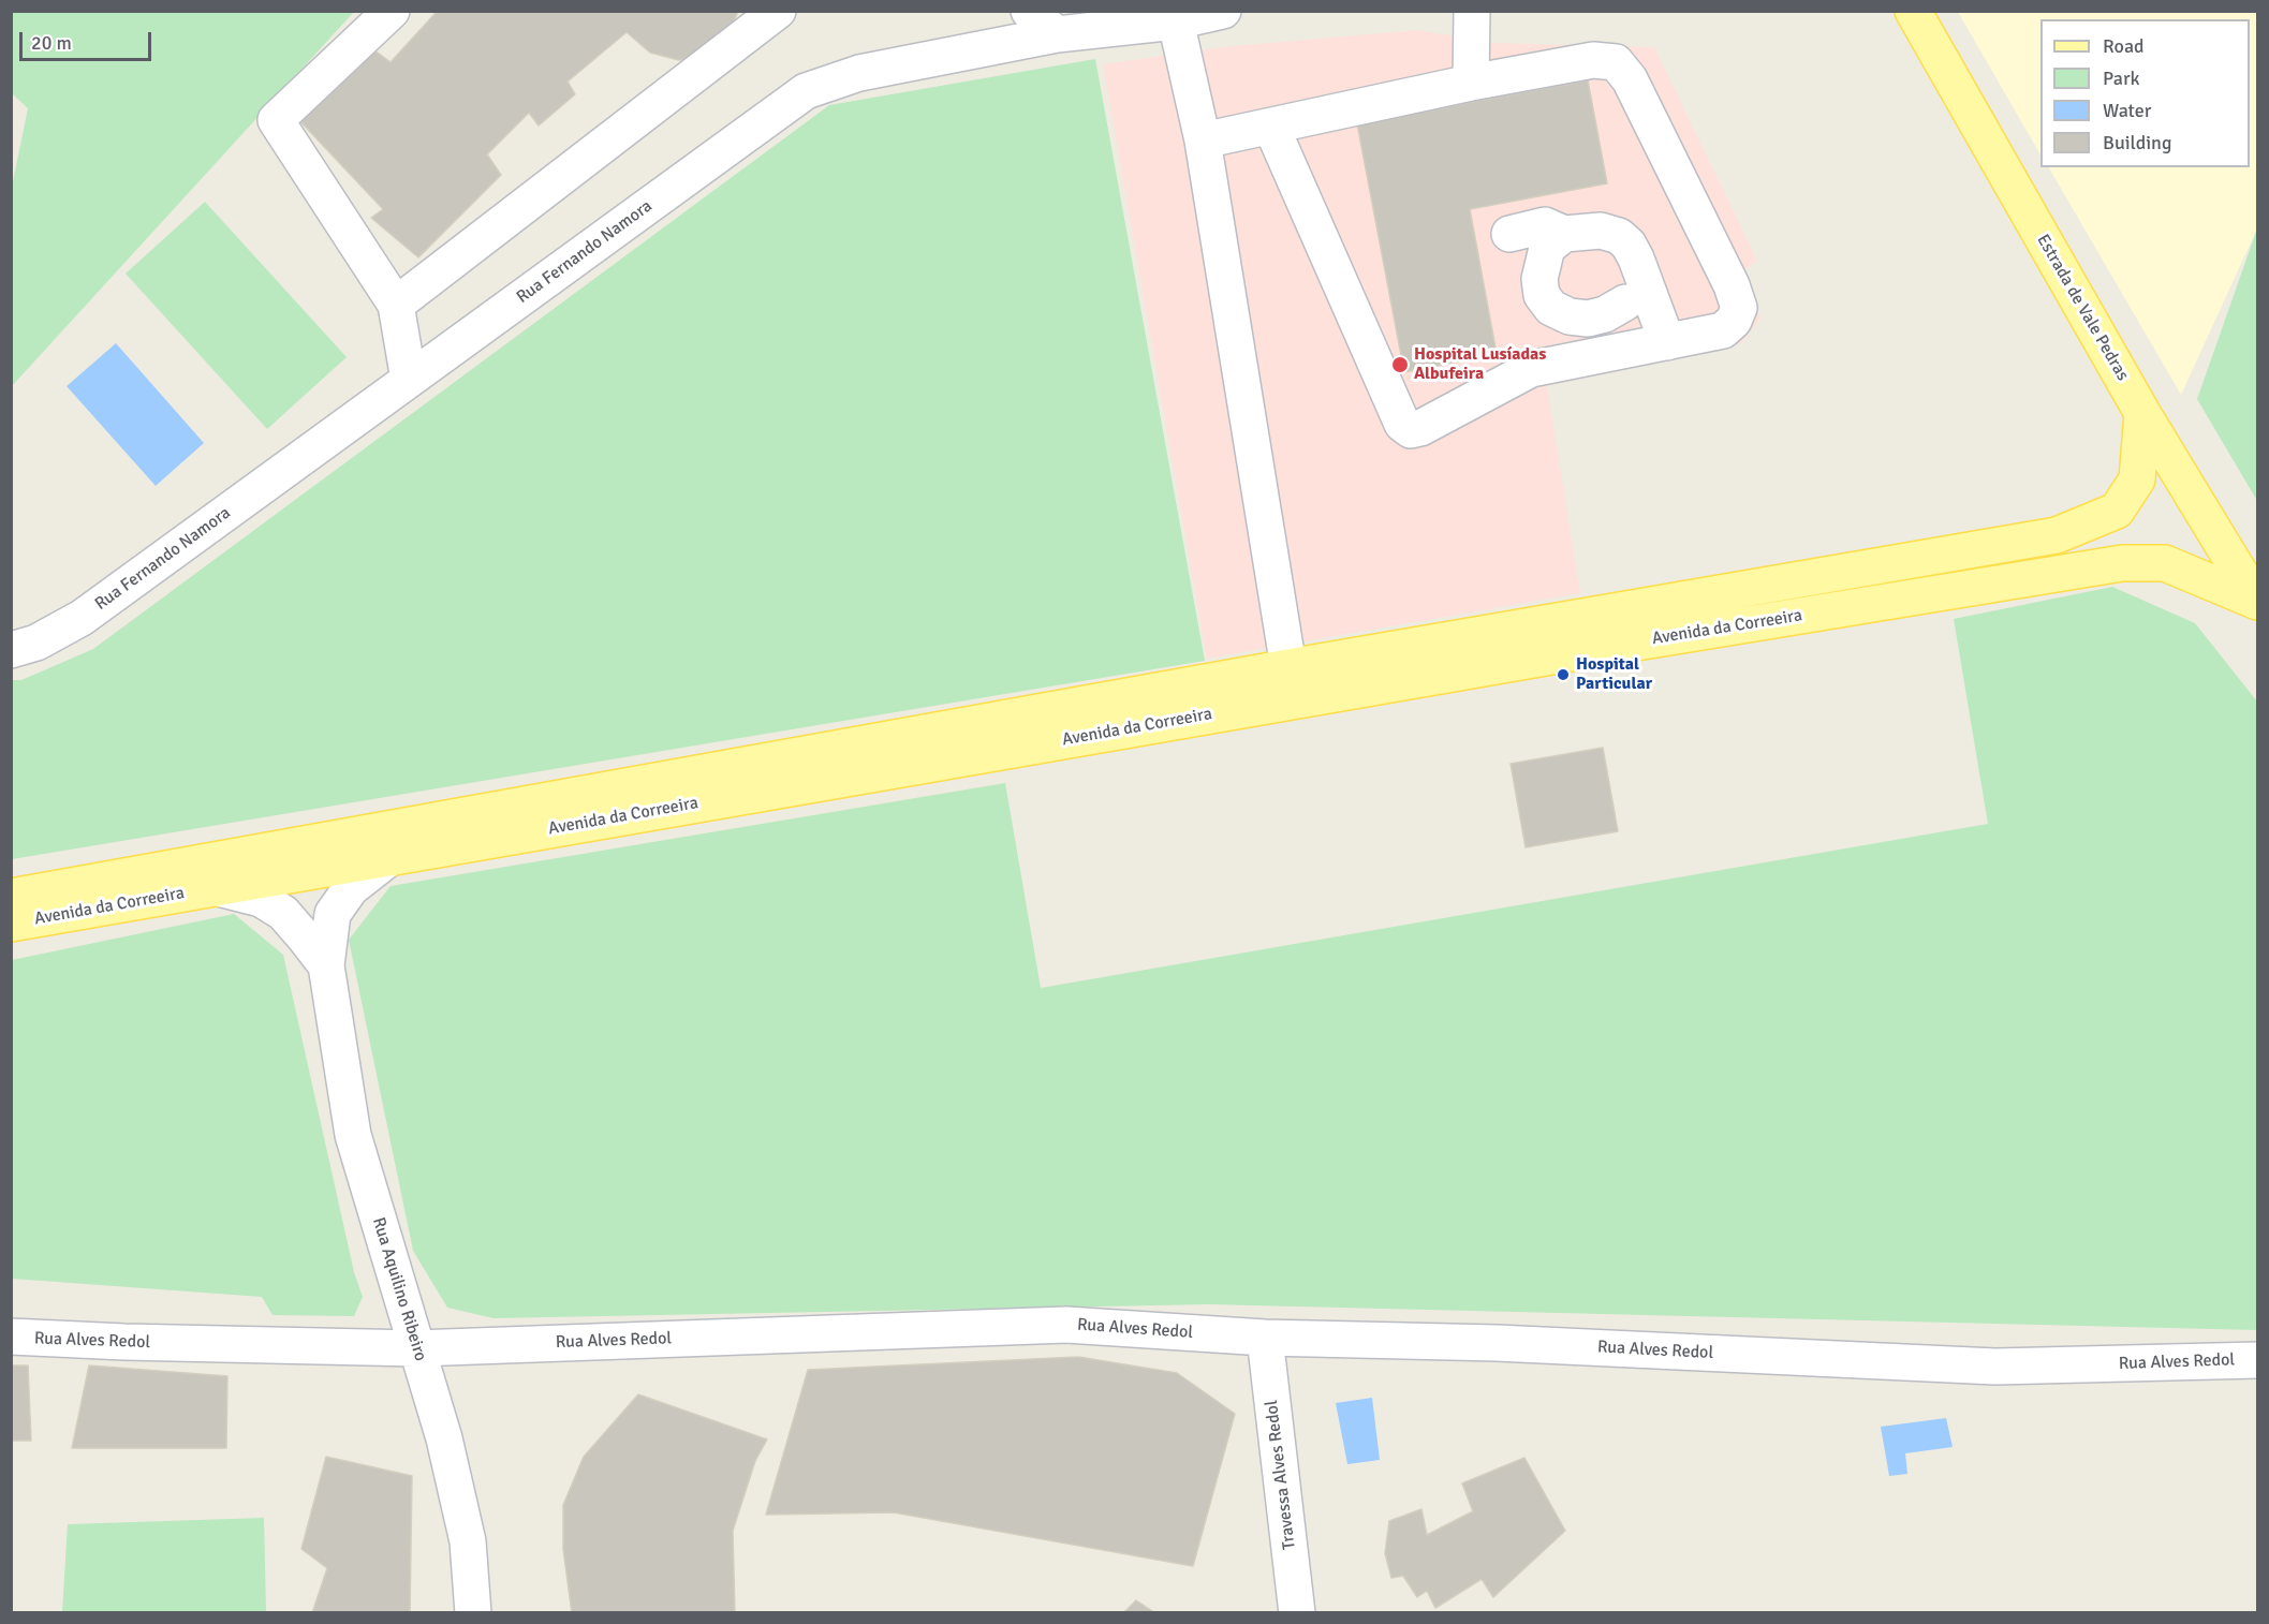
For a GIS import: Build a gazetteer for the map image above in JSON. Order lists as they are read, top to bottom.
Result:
{
  "streets": {
    "main road": ["Estrada de Vale Pedras", "Avenida da Correeira"],
    "street": [
      "Rua Fernando Namora",
      "Rua Aquilino Ribeiro",
      "Rua Alves Redol",
      "Travessa Alves Redol"
    ]
  },
  "crossings": [
    ["Estrada de Vale Pedras", "Avenida da Correeira"],
    ["Rua Aquilino Ribeiro", "Rua Alves Redol"],
    ["Rua Alves Redol", "Travessa Alves Redol"]
  ],
  "places": ["Hospital Lusíadas Albufeira", "Hospital Particular"],
  "legend": [
    "Road",
    "Park",
    "Water",
    "Building"
  ],
  "scale_bar": "20 m"
}
